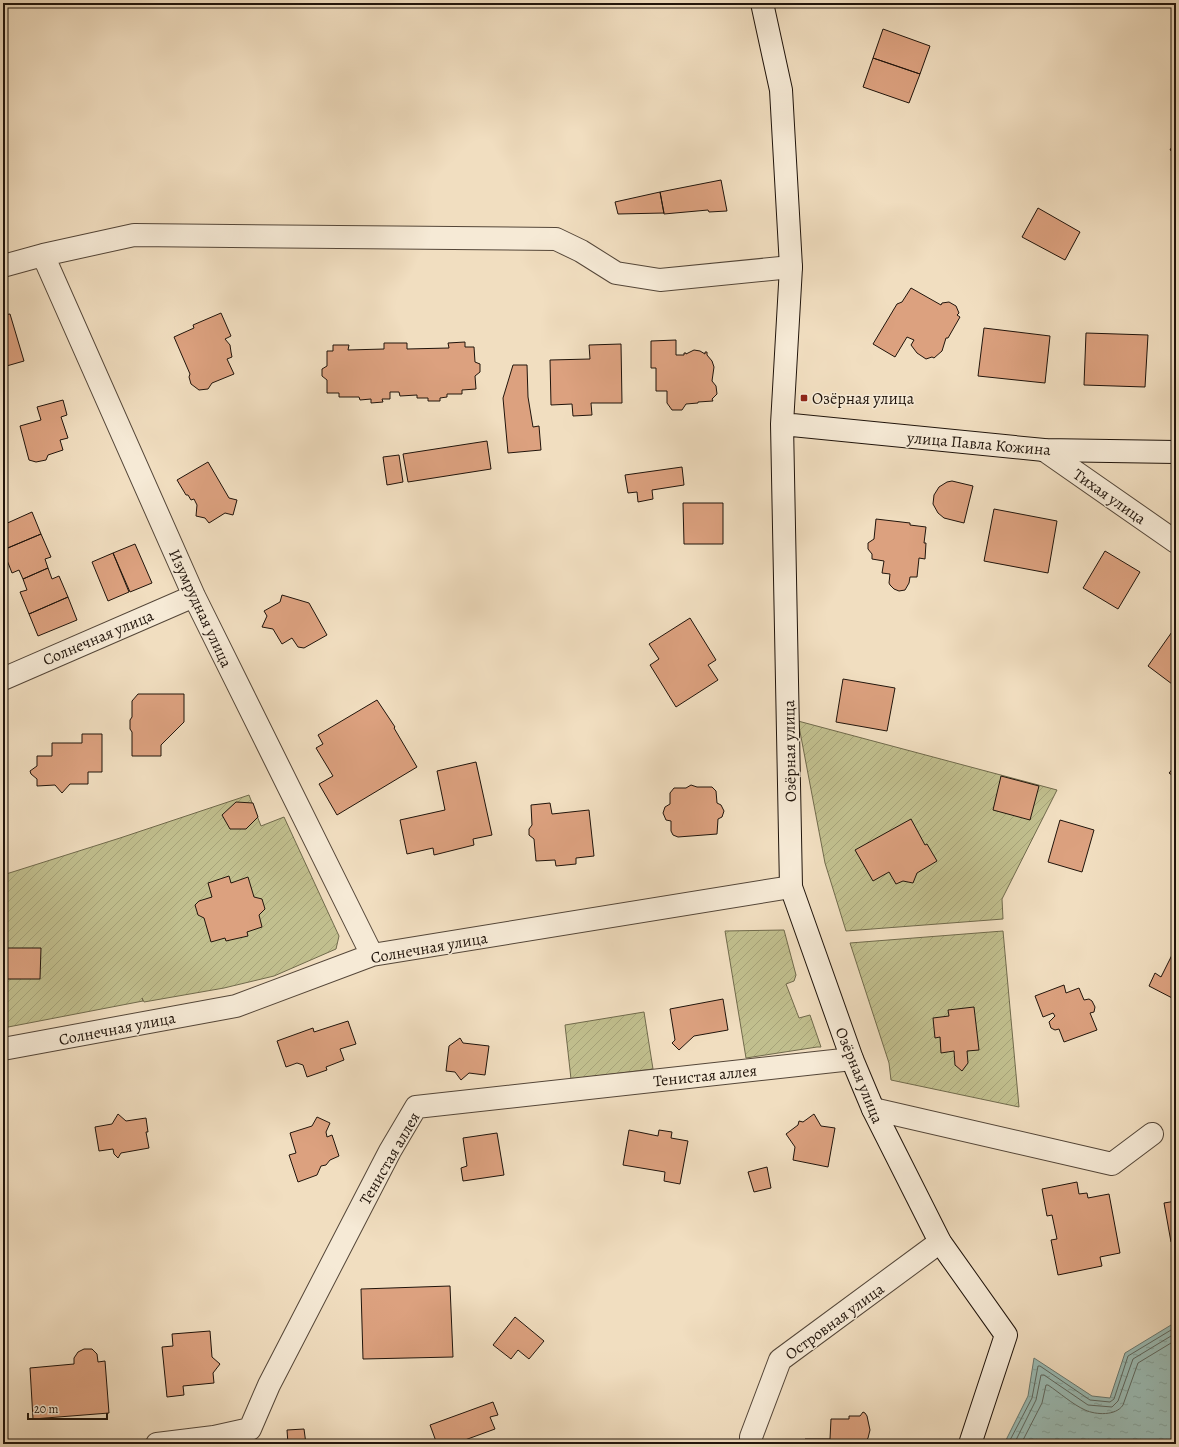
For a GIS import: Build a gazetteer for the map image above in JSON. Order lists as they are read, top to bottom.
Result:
{
  "streets": {
    "street": [
      "улица Павла Кожина",
      "Тихая улица",
      "Изумрудная улица",
      "Солнечная улица",
      "Озёрная улица",
      "Тенистая аллея",
      "Островная улица"
    ]
  },
  "crossings": [
    ["улица Павла Кожина", "Тихая улица"],
    ["улица Павла Кожина", "Озёрная улица"],
    ["Изумрудная улица", "Солнечная улица"],
    ["Солнечная улица", "Озёрная улица"],
    ["Озёрная улица", "Тенистая аллея"],
    ["Озёрная улица", "Островная улица"]
  ],
  "places": {
    "transit": ["Озёрная улица"]
  },
  "scale_bar": "20 m"
}
